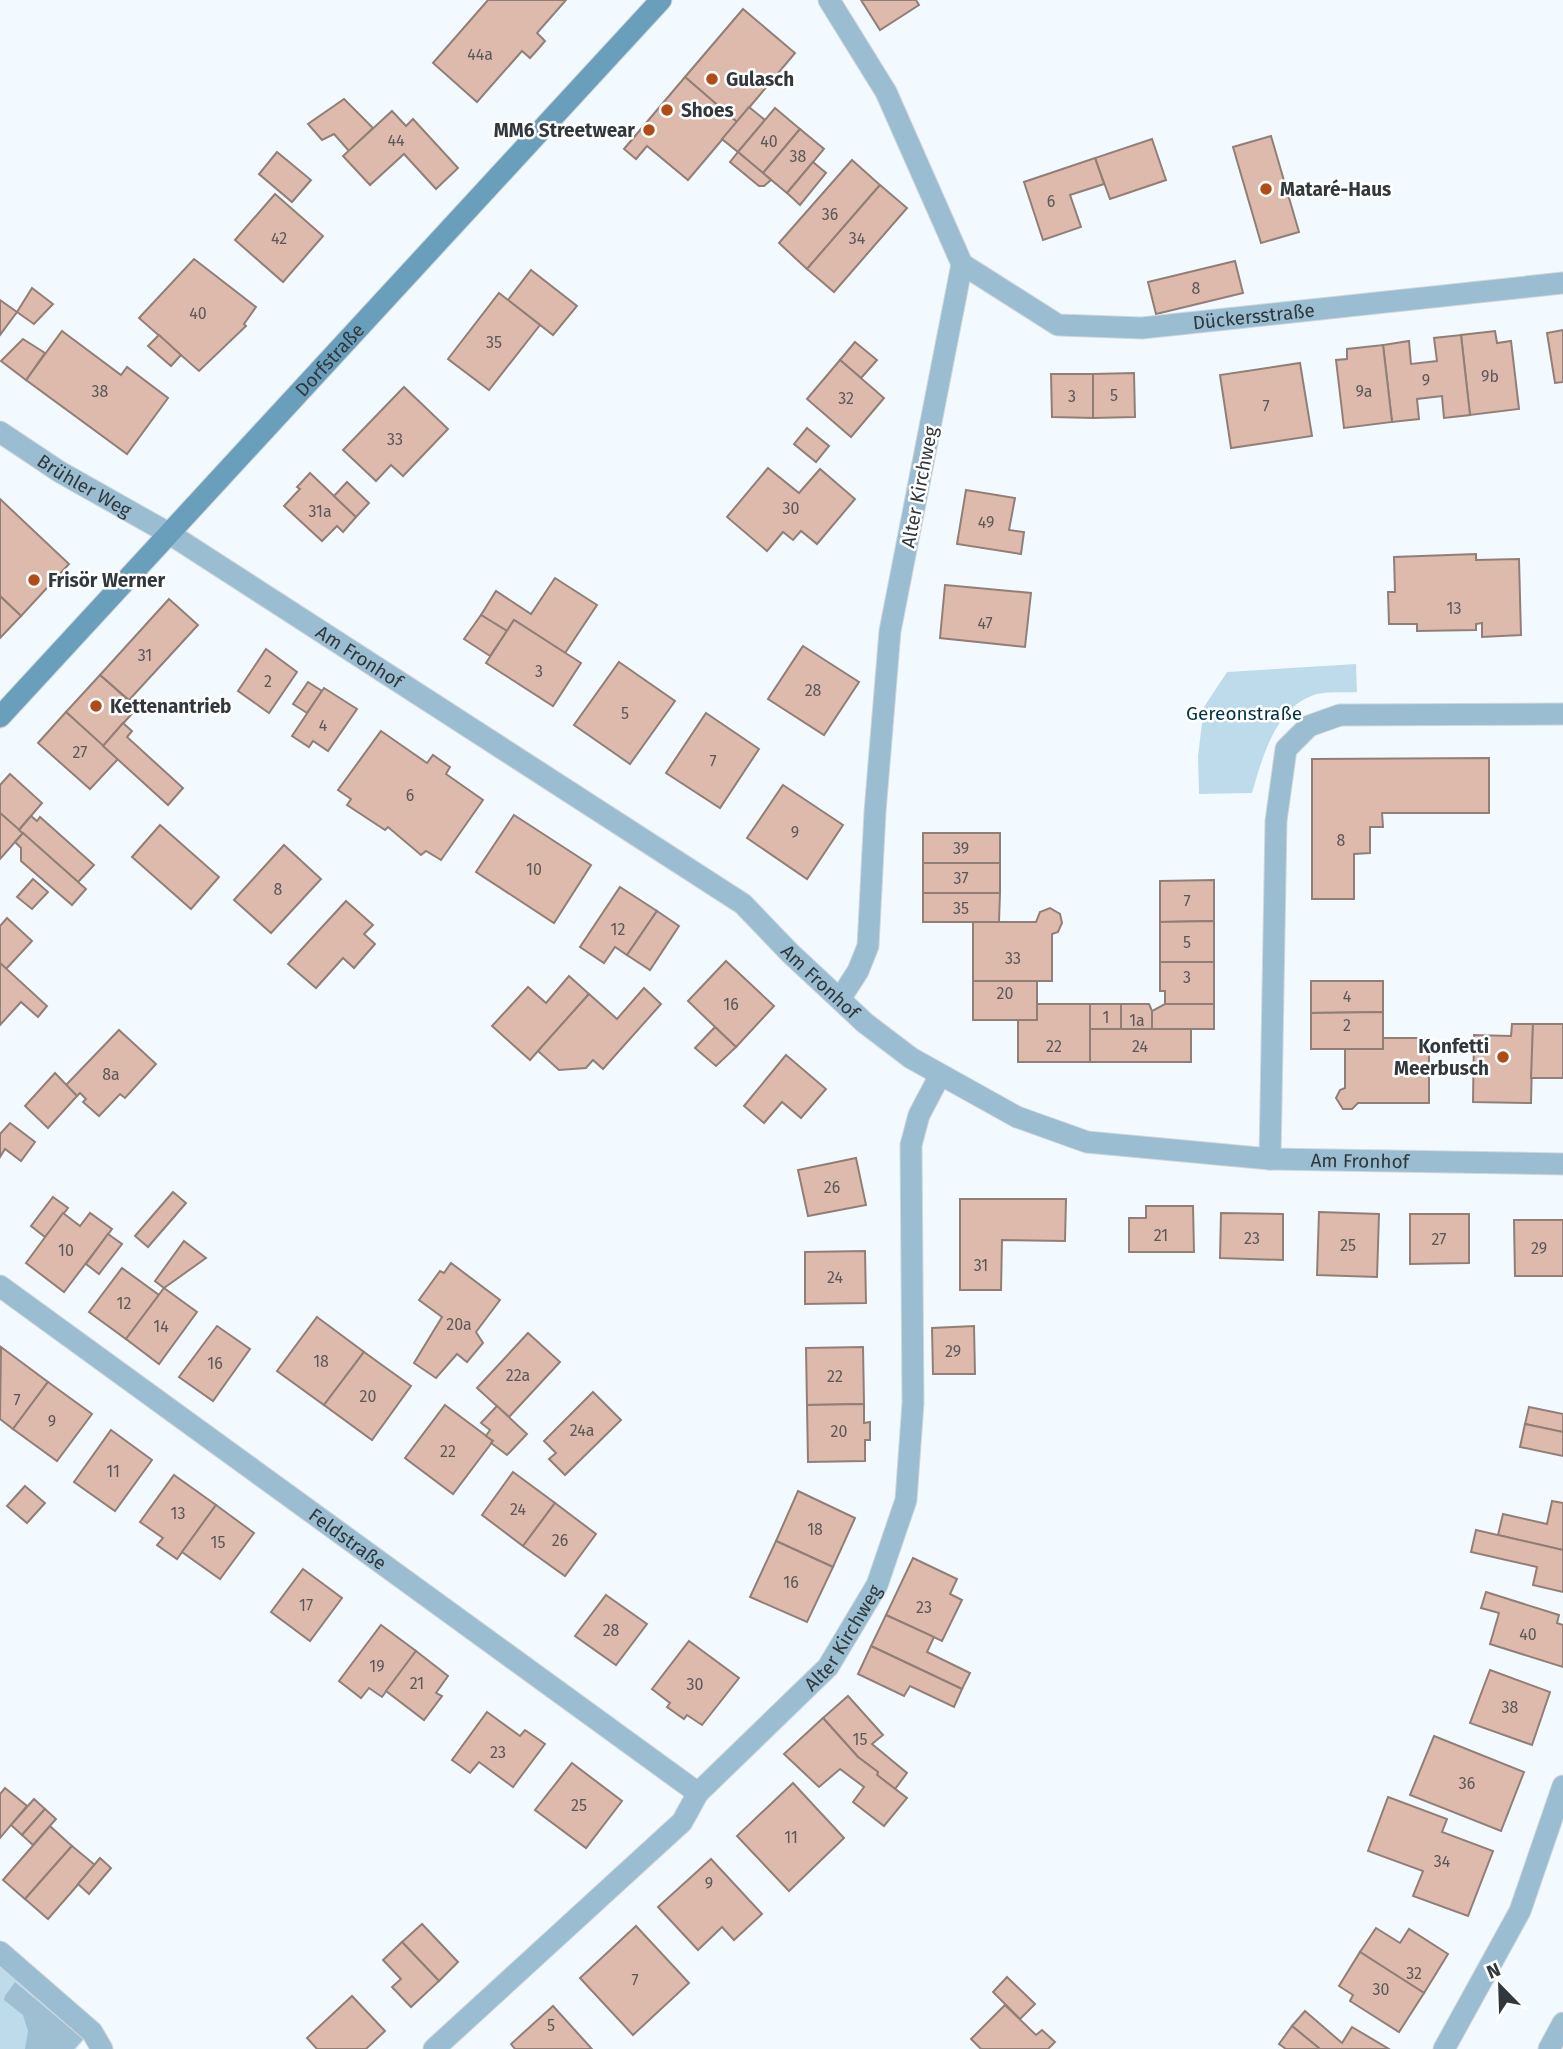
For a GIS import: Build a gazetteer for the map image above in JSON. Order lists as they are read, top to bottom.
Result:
{
  "streets": {
    "main road": ["Dorfstraße"],
    "street": [
      "Dückersstraße",
      "Brühler Weg",
      "Alter Kirchweg",
      "Am Fronhof",
      "Feldstraße"
    ]
  },
  "crossings": [
    ["Dückersstraße", "Alter Kirchweg"],
    ["Dorfstraße", "Brühler Weg"],
    ["Dorfstraße", "Am Fronhof"],
    ["Brühler Weg", "Am Fronhof"],
    ["Alter Kirchweg", "Am Fronhof"],
    ["Alter Kirchweg", "Feldstraße"]
  ],
  "parks": ["Gereonstraße"],
  "places": [
    "Gulasch",
    "Shoes",
    "MM6 Streetwear",
    "Mataré-Haus",
    "Frisör Werner",
    "Kettenantrieb",
    "Konfetti Meerbusch"
  ],
  "house_numbers": [
    "44a",
    "44",
    "40",
    "38",
    "6",
    "36",
    "42",
    "34",
    "8",
    "40",
    "35",
    "9b",
    "9",
    "38",
    "9a",
    "5",
    "3",
    "32",
    "7",
    "33",
    "30",
    "31a",
    "49",
    "13",
    "47",
    "31",
    "3",
    "2",
    "28",
    "5",
    "4",
    "27",
    "7",
    "6",
    "9",
    "8",
    "39",
    "10",
    "37",
    "8",
    "7",
    "35",
    "12",
    "5",
    "33",
    "3",
    "20",
    "4",
    "16",
    "1",
    "1a",
    "2",
    "22",
    "24",
    "8a",
    "26",
    "21",
    "23",
    "27",
    "25",
    "29",
    "10",
    "31",
    "24",
    "12",
    "20a",
    "14",
    "29",
    "18",
    "16",
    "22a",
    "22",
    "20",
    "7",
    "9",
    "24a",
    "20",
    "22",
    "11",
    "24",
    "13",
    "18",
    "26",
    "15",
    "16",
    "17",
    "23",
    "28",
    "40",
    "19",
    "21",
    "30",
    "38",
    "15",
    "23",
    "36",
    "25",
    "11",
    "34",
    "9",
    "32",
    "7",
    "30",
    "5"
  ],
  "north": "top left"
}
